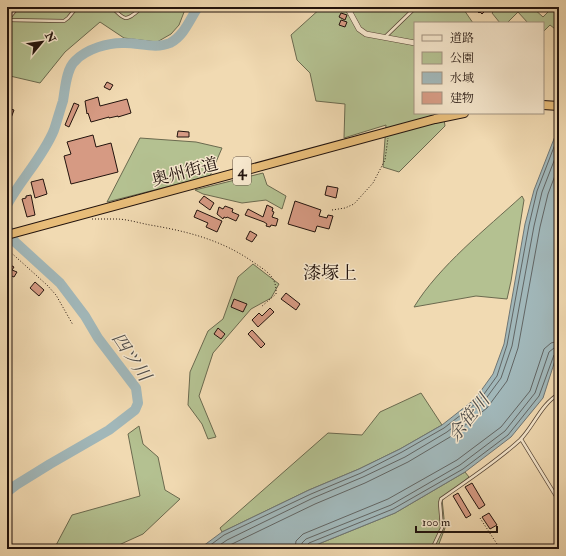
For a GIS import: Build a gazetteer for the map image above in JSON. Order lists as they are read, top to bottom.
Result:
{
  "streets": {
    "highway": ["4", "奥州街道"]
  },
  "districts": ["漆塚上"],
  "water": ["四ツ川", "余笹川"],
  "legend": [
    "道路",
    "公園",
    "水域",
    "建物"
  ],
  "scale_bar": "100 m",
  "north": "top right"
}
